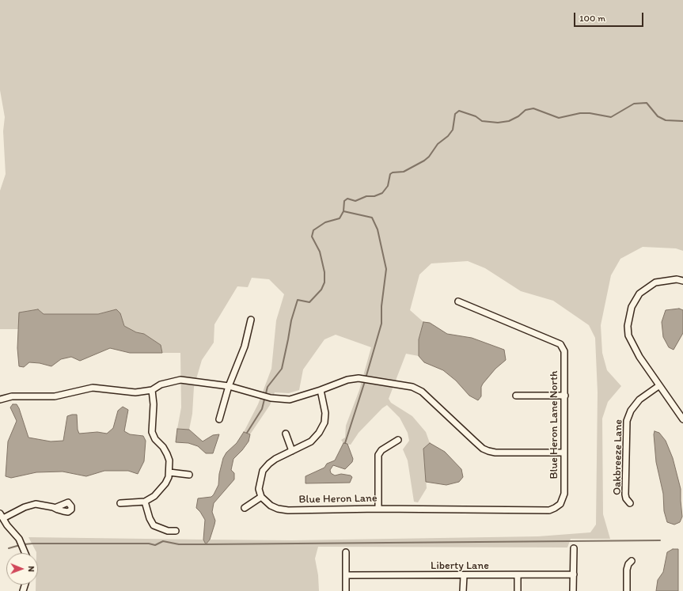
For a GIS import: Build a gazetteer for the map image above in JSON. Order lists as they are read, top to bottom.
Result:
{
  "streets": {
    "street": [
      "Blue Heron Lane North",
      "Oakbreeze Lane",
      "Blue Heron Lane",
      "Liberty Lane"
    ]
  },
  "crossings": [
    ["Blue Heron Lane North", "Blue Heron Lane"]
  ],
  "scale_bar": "100 m",
  "north": "right"
}
